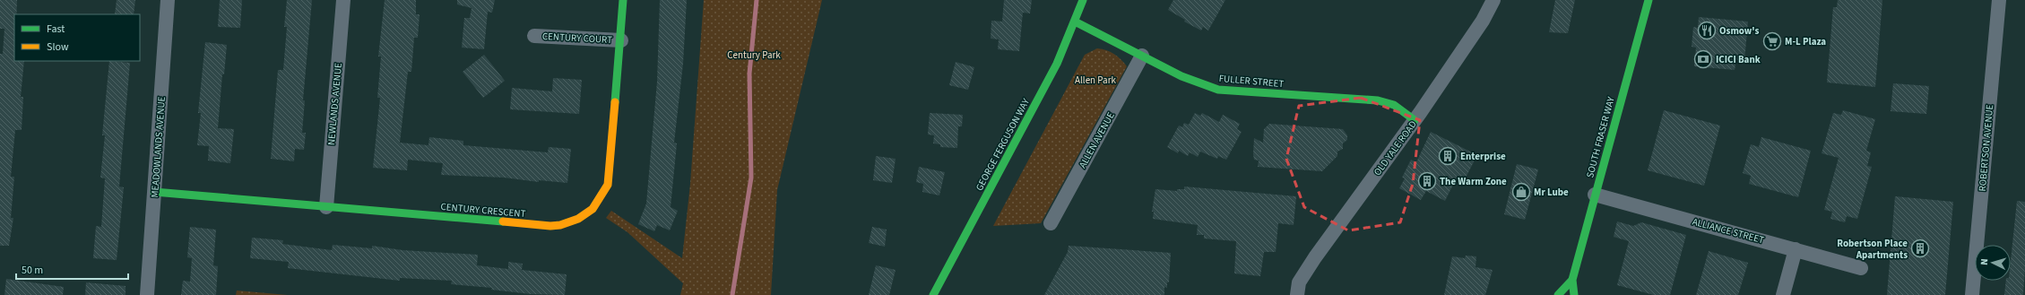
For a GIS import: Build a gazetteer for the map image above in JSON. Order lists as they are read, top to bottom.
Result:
{
  "streets": {
    "street": [
      "CENTURY COURT",
      "FULLER STREET",
      "NEWLANDS AVENUE",
      "SOUTH FRASER WAY",
      "ALLEN AVENUE",
      "GEORGE FERGUSON WAY",
      "MEADOWLANDS AVENUE",
      "OLD YALE ROAD",
      "ROBERTSON AVENUE",
      "CENTURY CRESCENT",
      "ALLIANCE STREET"
    ]
  },
  "crossings": [
    ["CENTURY COURT", "CENTURY CRESCENT"],
    ["FULLER STREET", "ALLEN AVENUE"],
    ["FULLER STREET", "GEORGE FERGUSON WAY"],
    ["FULLER STREET", "OLD YALE ROAD"],
    ["NEWLANDS AVENUE", "CENTURY CRESCENT"],
    ["SOUTH FRASER WAY", "ALLIANCE STREET"],
    ["MEADOWLANDS AVENUE", "CENTURY CRESCENT"]
  ],
  "parks": ["Century Park", "Allen Park"],
  "places": {
    "restaurant": ["Osmow's"],
    "supermarket": ["M-L Plaza"],
    "bank": ["ICICI Bank"],
    "building": ["Enterprise", "The Warm Zone", "Robertson Place Apartments"],
    "shop": ["Mr Lube"]
  },
  "legend": ["Fast", "Slow"],
  "scale_bar": "50 m",
  "north": "left"
}
